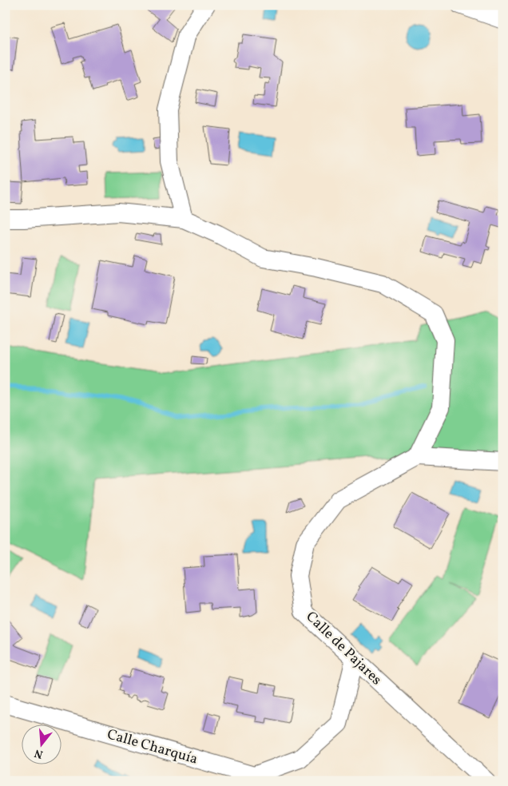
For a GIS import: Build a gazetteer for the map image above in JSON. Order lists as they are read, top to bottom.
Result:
{
  "streets": {
    "street": ["Calle de Pajares", "Calle Charquía"]
  },
  "crossings": [
    ["Calle de Pajares", "Calle Charquía"]
  ],
  "north": "bottom"
}
